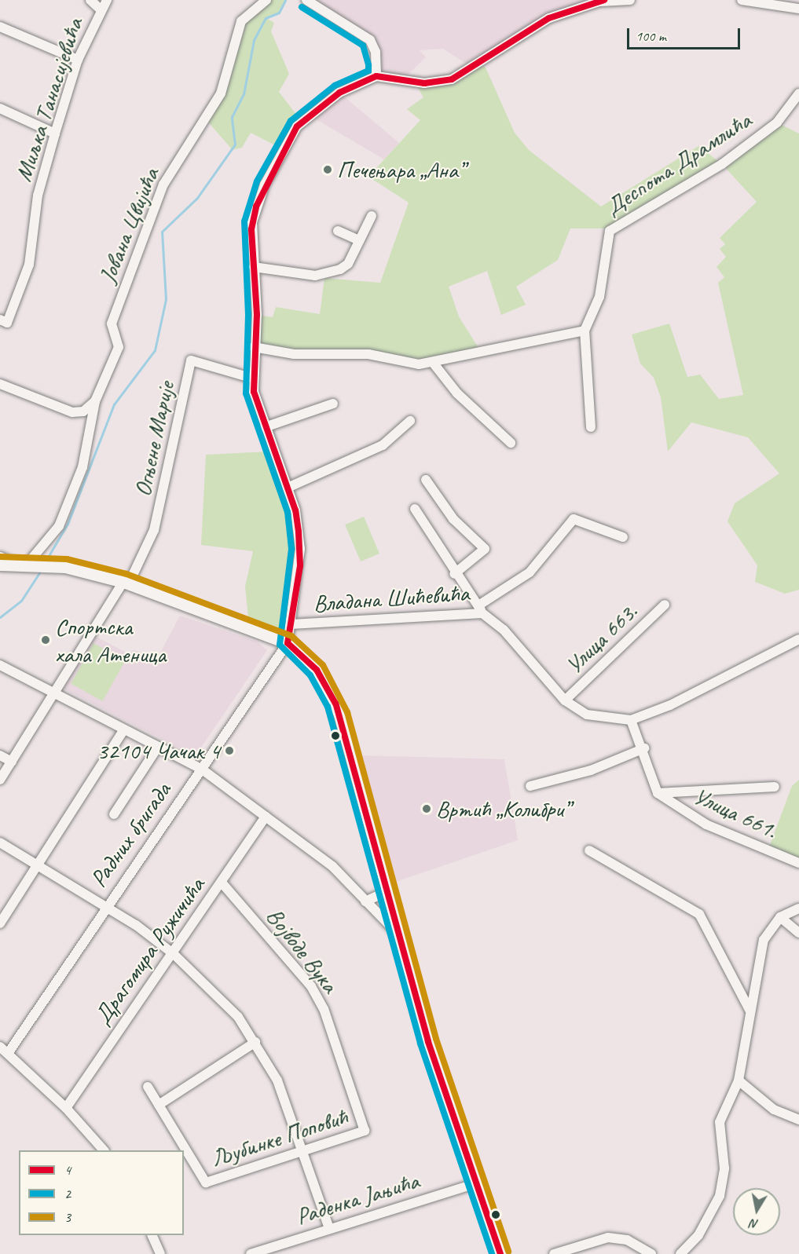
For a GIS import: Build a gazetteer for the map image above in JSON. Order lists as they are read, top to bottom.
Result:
{
  "streets": {
    "street": [
      "Миљка Танасијевића",
      "Деспота Драмлића",
      "Јована Цвијића",
      "Огњене Марије",
      "Владана Шићевића",
      "Улица 663.",
      "Улица 661.",
      "Радних бригада",
      "Војводе Вука",
      "Драгомира Ружичића",
      "Љубинке Поповић",
      "Раденка Јањића"
    ]
  },
  "crossings": [
    ["Владана Шићевића", "Улица 663."],
    ["Владана Шићевића", "Улица 661."],
    ["Војводе Вука", "Драгомира Ружичића"],
    ["Војводе Вука", "Љубинке Поповић"]
  ],
  "places": [
    "Печењара „Ана”",
    "Спортска хала Атеница",
    "32104 Чачак 4",
    "Вртић „Колибри”"
  ],
  "lines": ["transit line 4", "transit line 2", "transit line 3"],
  "legend": ["4", "2", "3"],
  "scale_bar": "100 m",
  "north": "bottom"
}
